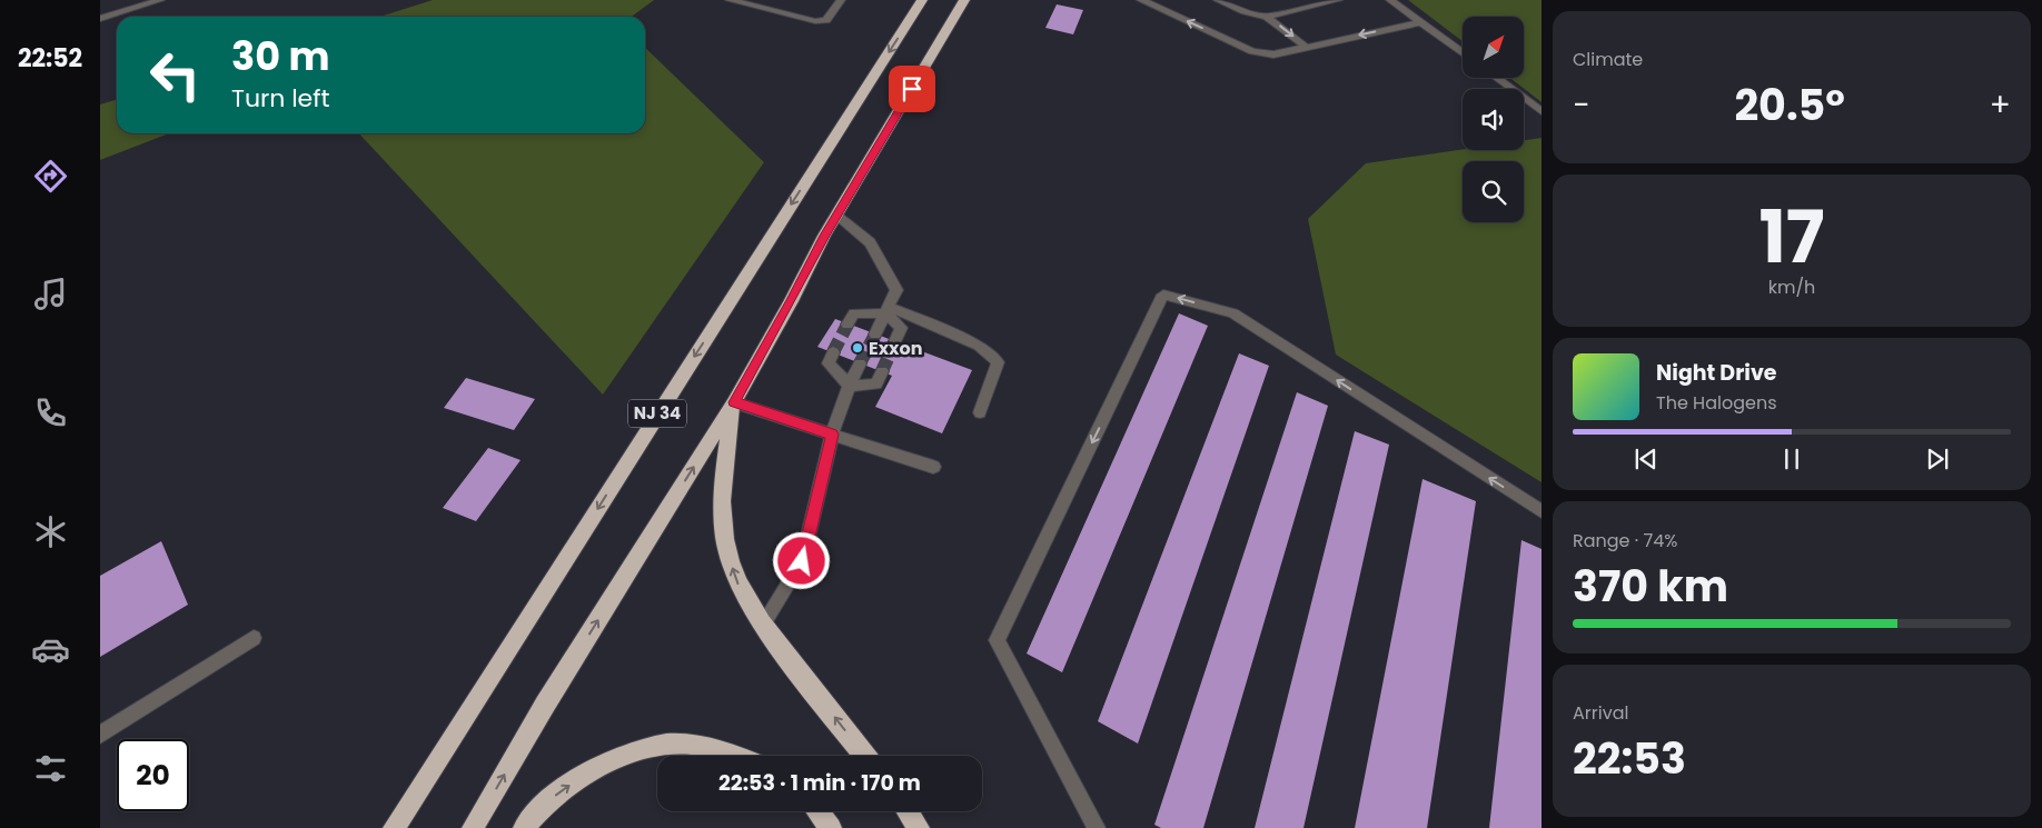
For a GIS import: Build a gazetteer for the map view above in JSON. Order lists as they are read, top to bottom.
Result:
{
  "streets": {
    "highway": ["NJ 34"]
  },
  "places": ["Exxon"],
  "north": "top right",
  "page": {
    "tabs": "22:52",
    "tile": [
      "Climate",
      ["17", "km/h"],
      ["Range · 74%", "370 km"],
      ["Arrival", "22:53"]
    ],
    "turn": ["30 m", "Turn left"],
    "heat": ["−", "20.5°", "+"],
    "song": ["Night Drive", "The Halogens"],
    "limit": "20",
    "trip": "22:53 · 1 min · 170 m"
  }
}
